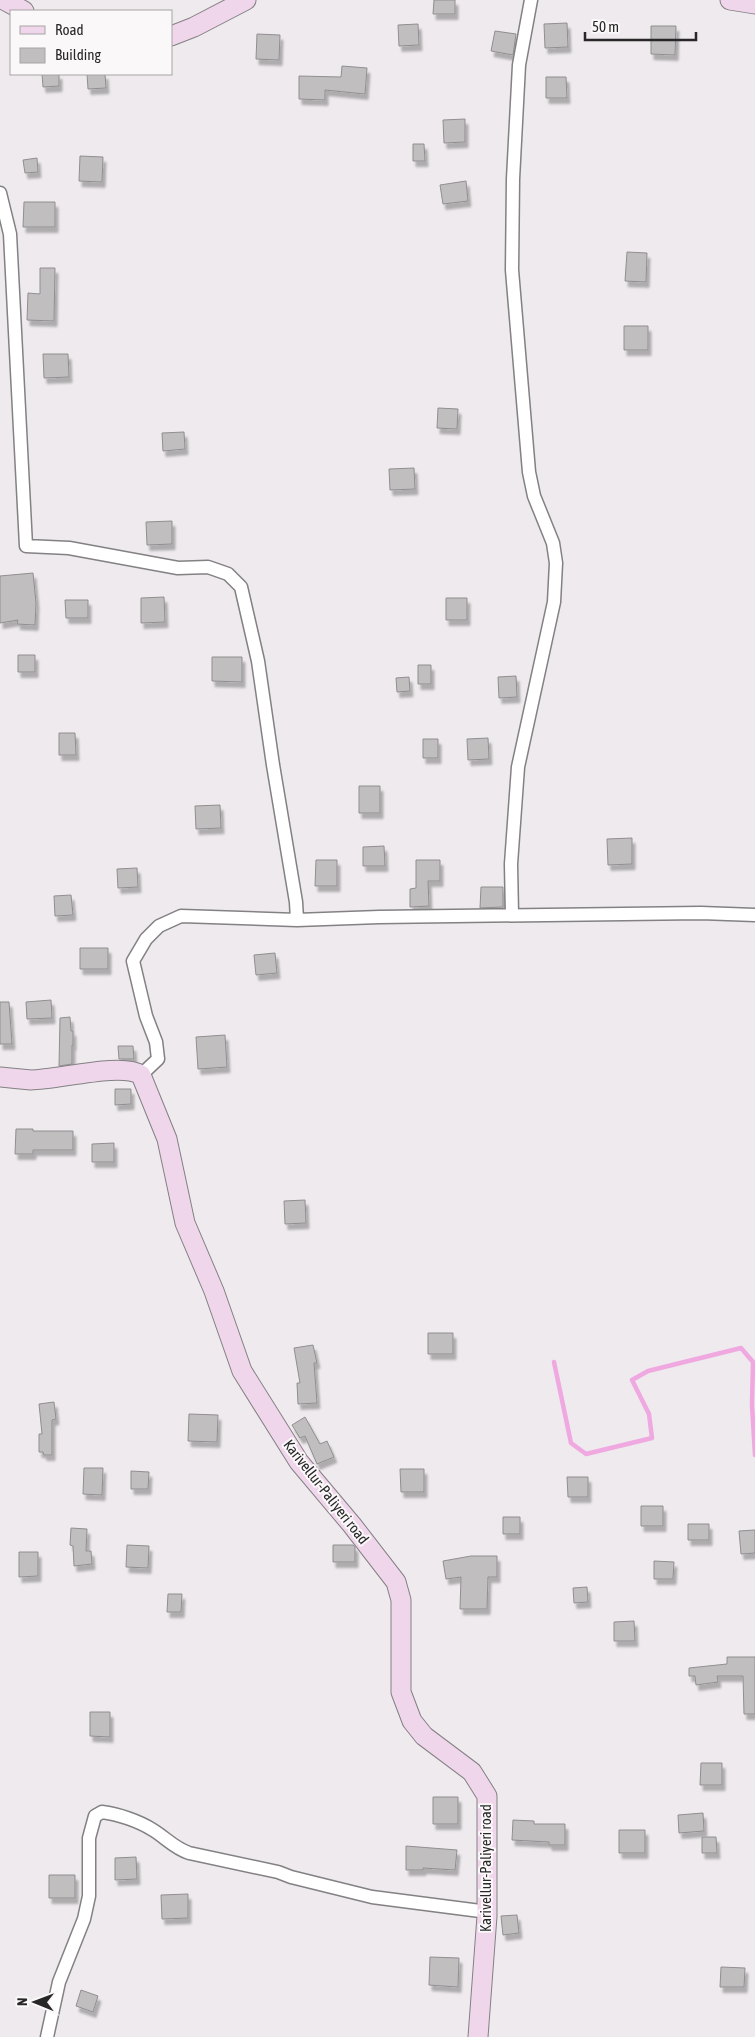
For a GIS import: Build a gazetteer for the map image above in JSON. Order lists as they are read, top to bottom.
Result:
{
  "streets": {
    "main road": ["Karivellur-Paliyeri road"]
  },
  "legend": ["Road", "Building"],
  "scale_bar": "50 m",
  "north": "left"
}
